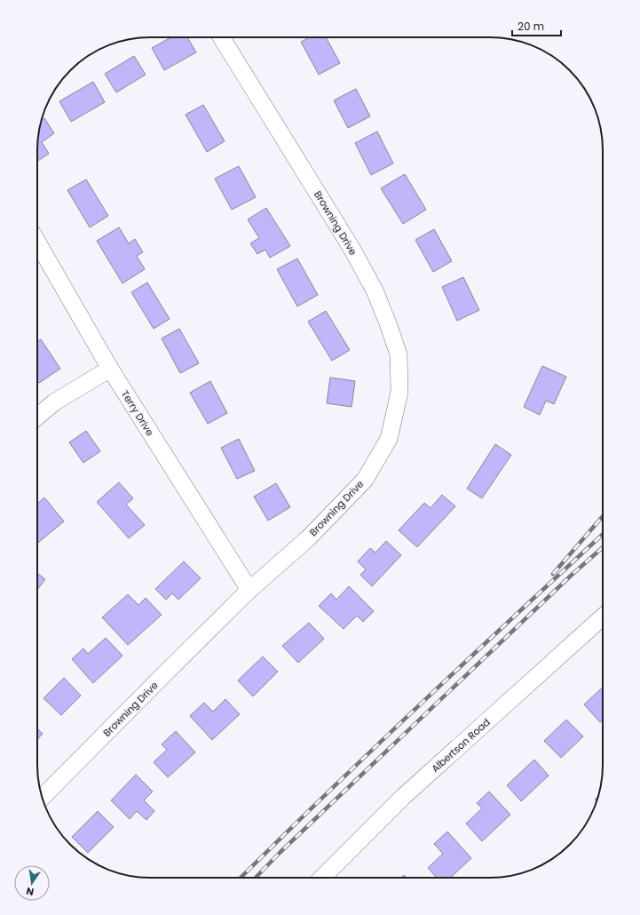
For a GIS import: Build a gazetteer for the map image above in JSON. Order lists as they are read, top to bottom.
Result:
{
  "streets": {
    "street": ["Browning Drive", "Terry Drive", "Albertson Road"]
  },
  "crossings": [
    ["Browning Drive", "Terry Drive"]
  ],
  "scale_bar": "20 m",
  "north": "bottom"
}
